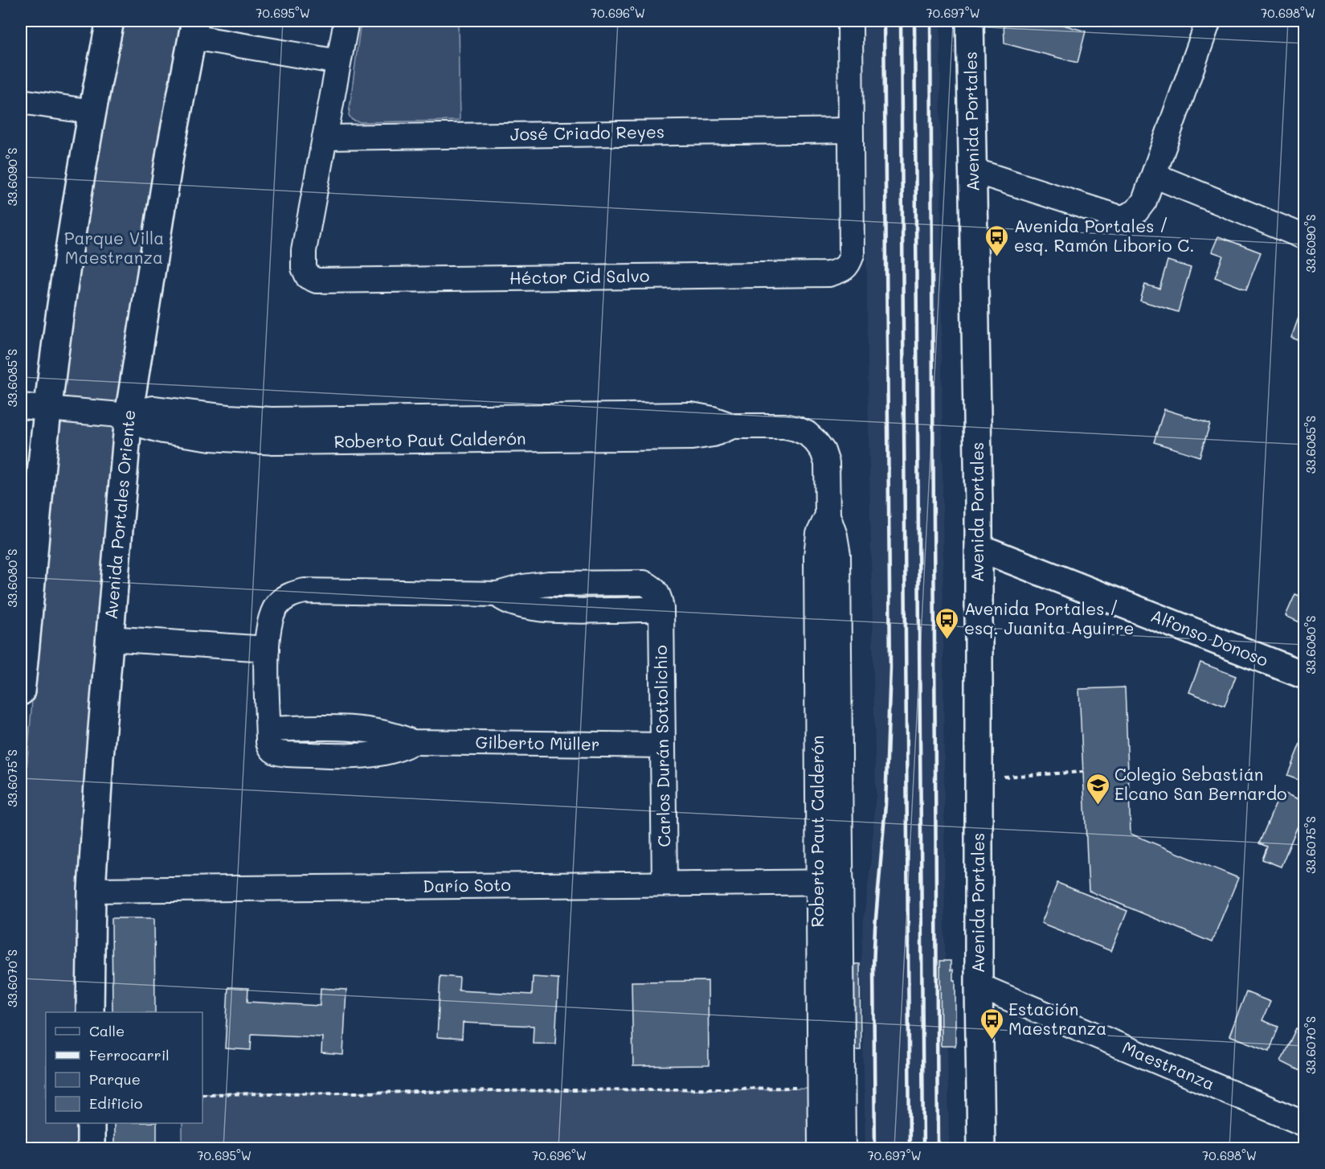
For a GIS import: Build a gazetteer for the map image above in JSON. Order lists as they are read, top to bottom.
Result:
{
  "streets": {
    "street": [
      "Avenida Portales",
      "José Criado Reyes",
      "Héctor Cid Salvo",
      "Roberto Paut Calderón",
      "Avenida Portales Oriente",
      "Alfonso Donoso",
      "Gilberto Müller",
      "Carlos Durán Sottolichio",
      "Darío Soto",
      "Maestranza"
    ]
  },
  "crossings": [
    ["Avenida Portales", "Alfonso Donoso"],
    ["Avenida Portales", "Maestranza"],
    ["José Criado Reyes", "Héctor Cid Salvo"],
    ["Roberto Paut Calderón", "Avenida Portales Oriente"],
    ["Roberto Paut Calderón", "Darío Soto"],
    ["Avenida Portales Oriente", "Darío Soto"],
    ["Gilberto Müller", "Carlos Durán Sottolichio"],
    ["Carlos Durán Sottolichio", "Darío Soto"]
  ],
  "parks": ["Parque Villa Maestranza"],
  "places": {
    "bus stop": ["Avenida Portales / esq. Ramón Liborio C.", "Avenida Portales / esq. Juanita Aguirre", "Estación Maestranza"],
    "school or university": ["Colegio Sebastián Elcano San Bernardo"]
  },
  "legend": [
    "Calle",
    "Ferrocarril",
    "Parque",
    "Edificio"
  ],
  "coordinates": [
    "70.695°W",
    "70.696°W",
    "70.697°W",
    "70.698°W",
    "33.6090°S",
    "33.6085°S",
    "33.6080°S",
    "33.6075°S",
    "33.6070°S"
  ]
}
